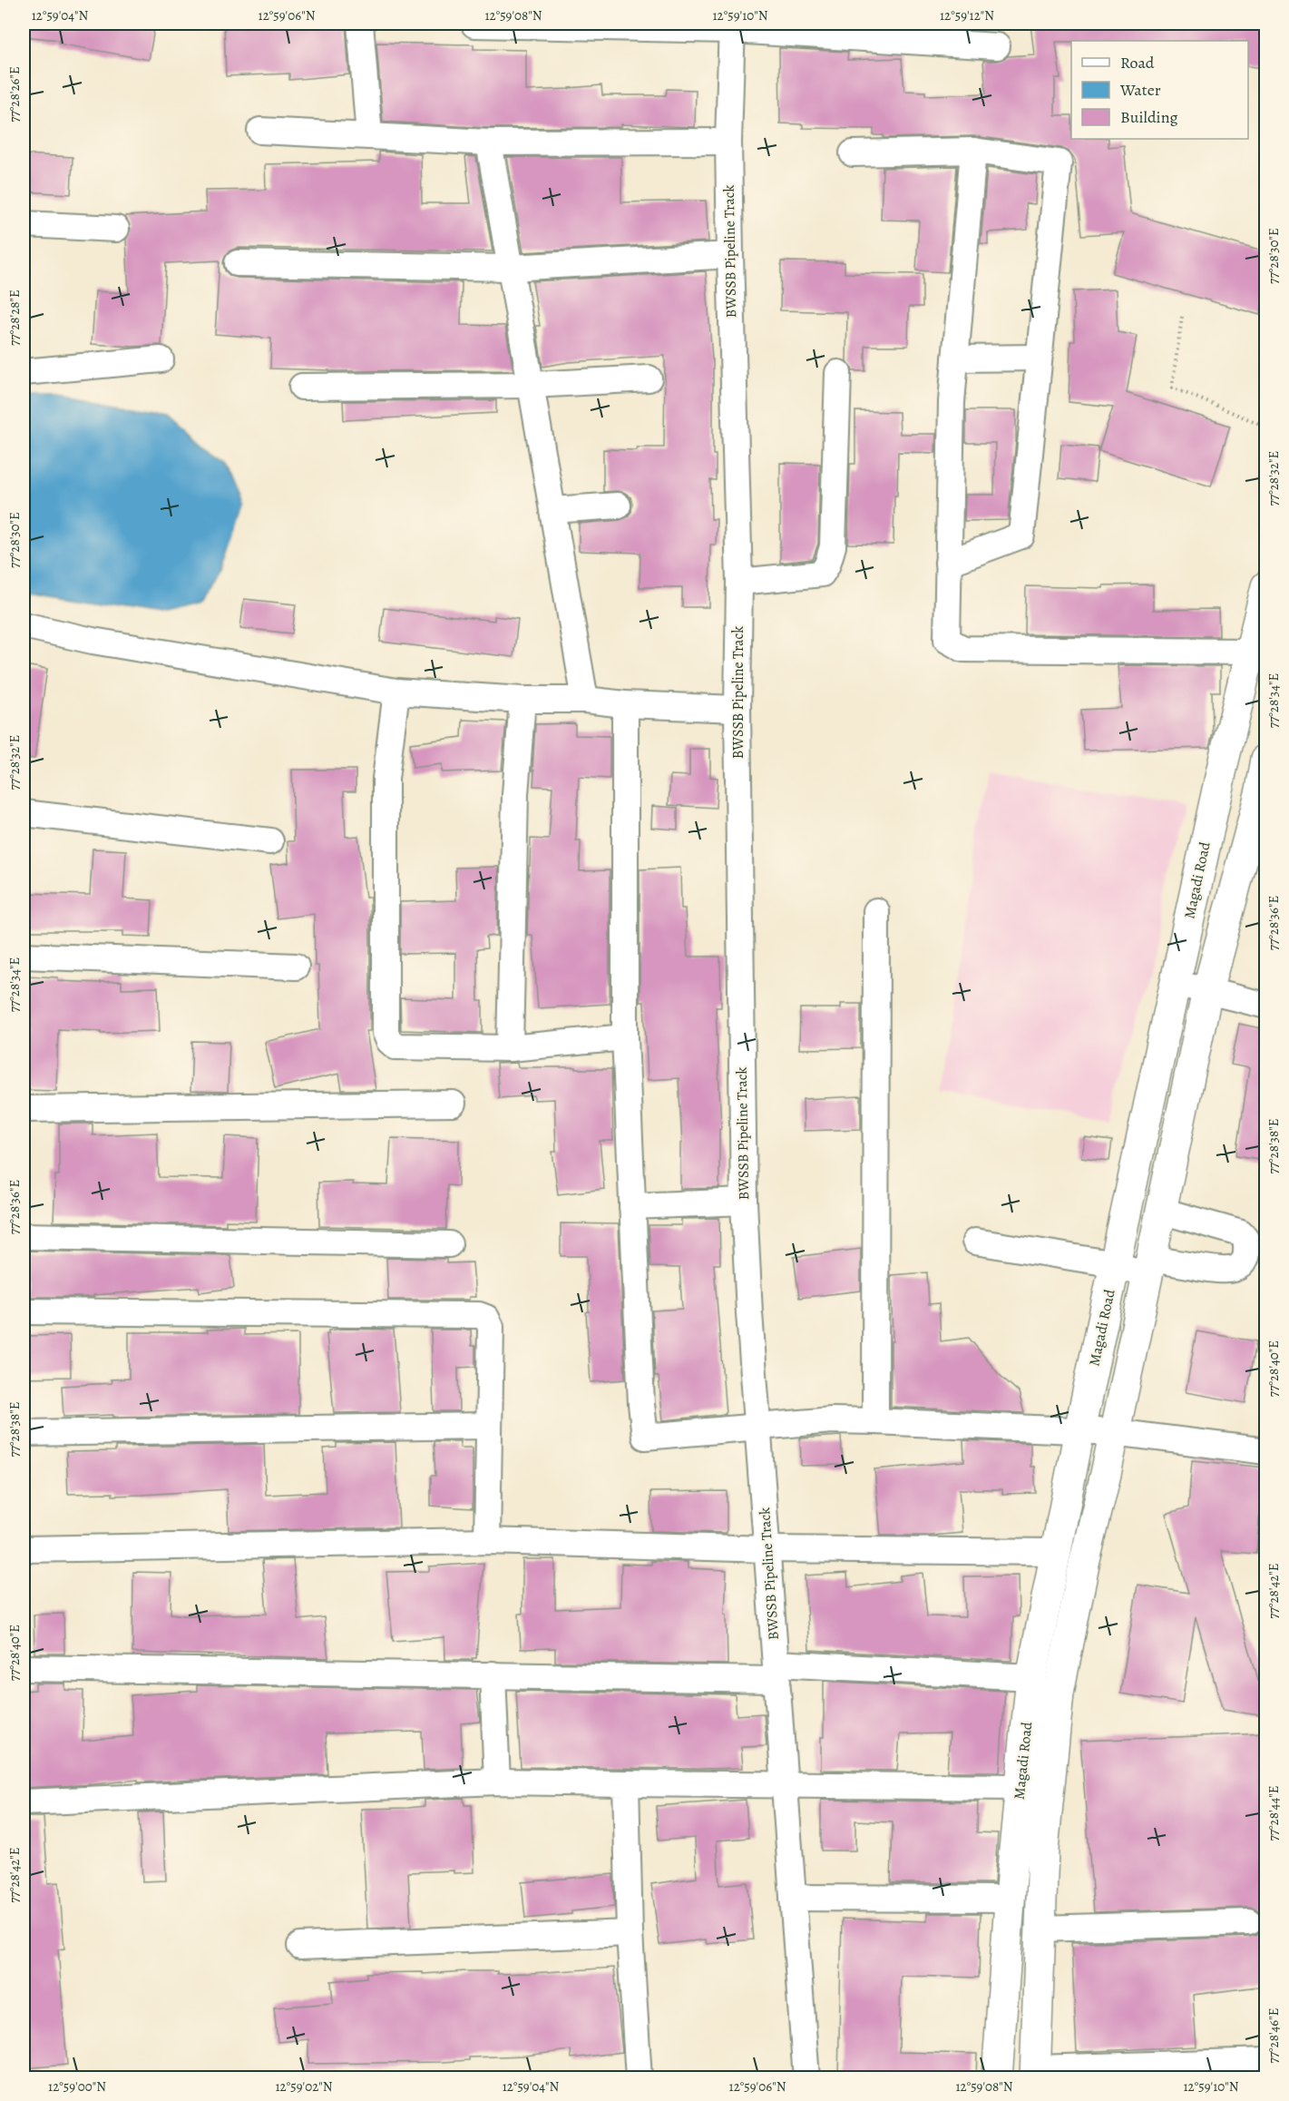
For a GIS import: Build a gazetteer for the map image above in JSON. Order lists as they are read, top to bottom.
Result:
{
  "streets": {
    "main road": ["Magadi Road"],
    "street": ["BWSSB Pipeline Track"]
  },
  "legend": ["Road", "Water", "Building"],
  "coordinates": [
    "12°59'04\"N",
    "12°59'06\"N",
    "12°59'08\"N",
    "12°59'10\"N",
    "12°59'12\"N",
    "77°28'26\"E",
    "77°28'30\"E",
    "77°28'28\"E",
    "77°28'32\"E",
    "77°28'34\"E",
    "77°28'36\"E",
    "77°28'38\"E",
    "77°28'40\"E",
    "77°28'42\"E",
    "77°28'44\"E",
    "77°28'46\"E",
    "12°59'00\"N",
    "12°59'02\"N"
  ]
}
